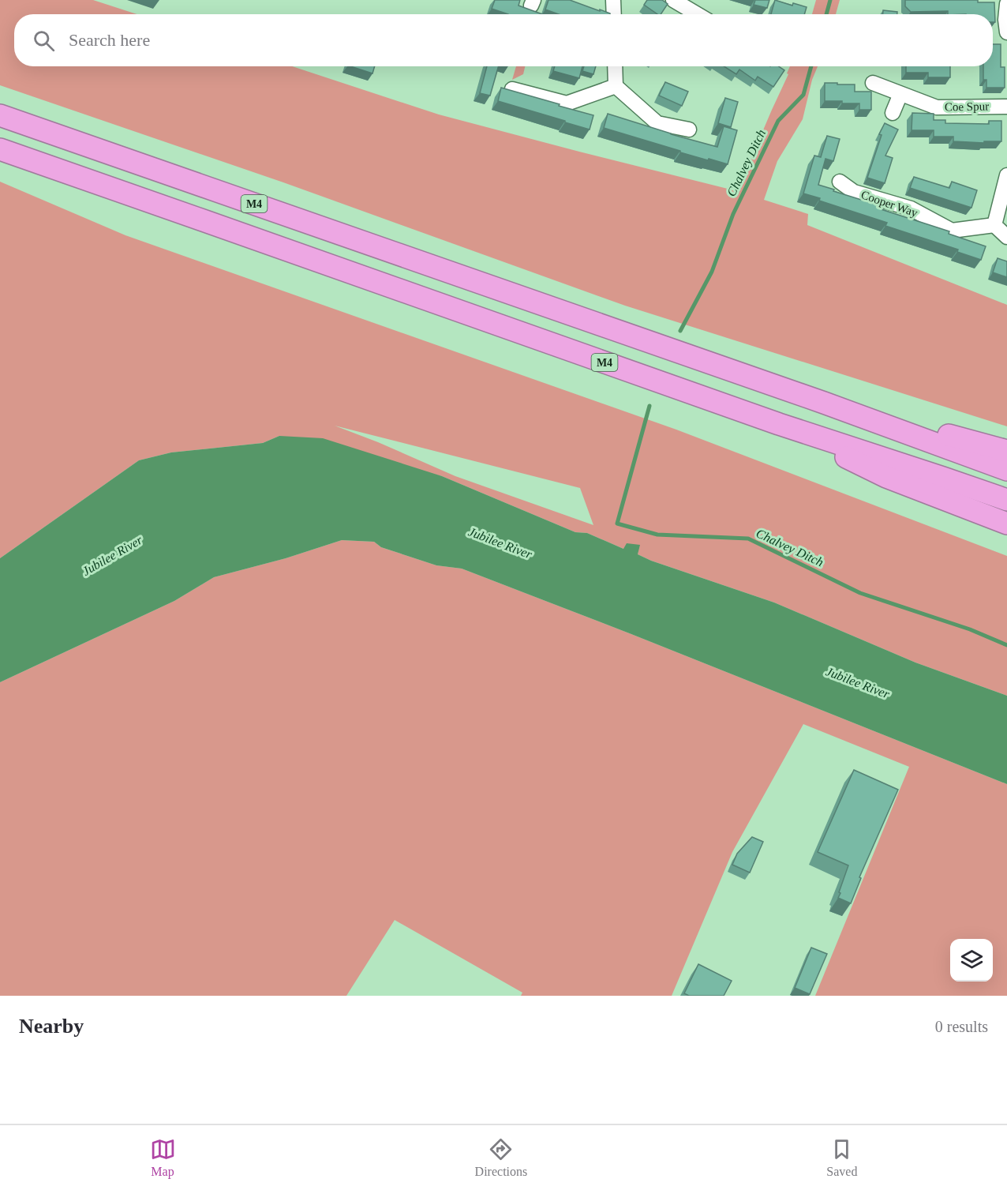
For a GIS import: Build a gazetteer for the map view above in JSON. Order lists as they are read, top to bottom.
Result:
{
  "streets": {
    "highway": ["M4"],
    "street": ["Coe Spur", "Cooper Way"]
  },
  "water": ["Chalvey Ditch", "Jubilee River"],
  "page": {
    "search": "Search here",
    "heading": ["Nearby", "0 results"],
    "nav": ["Map", "Directions", "Saved"]
  }
}
